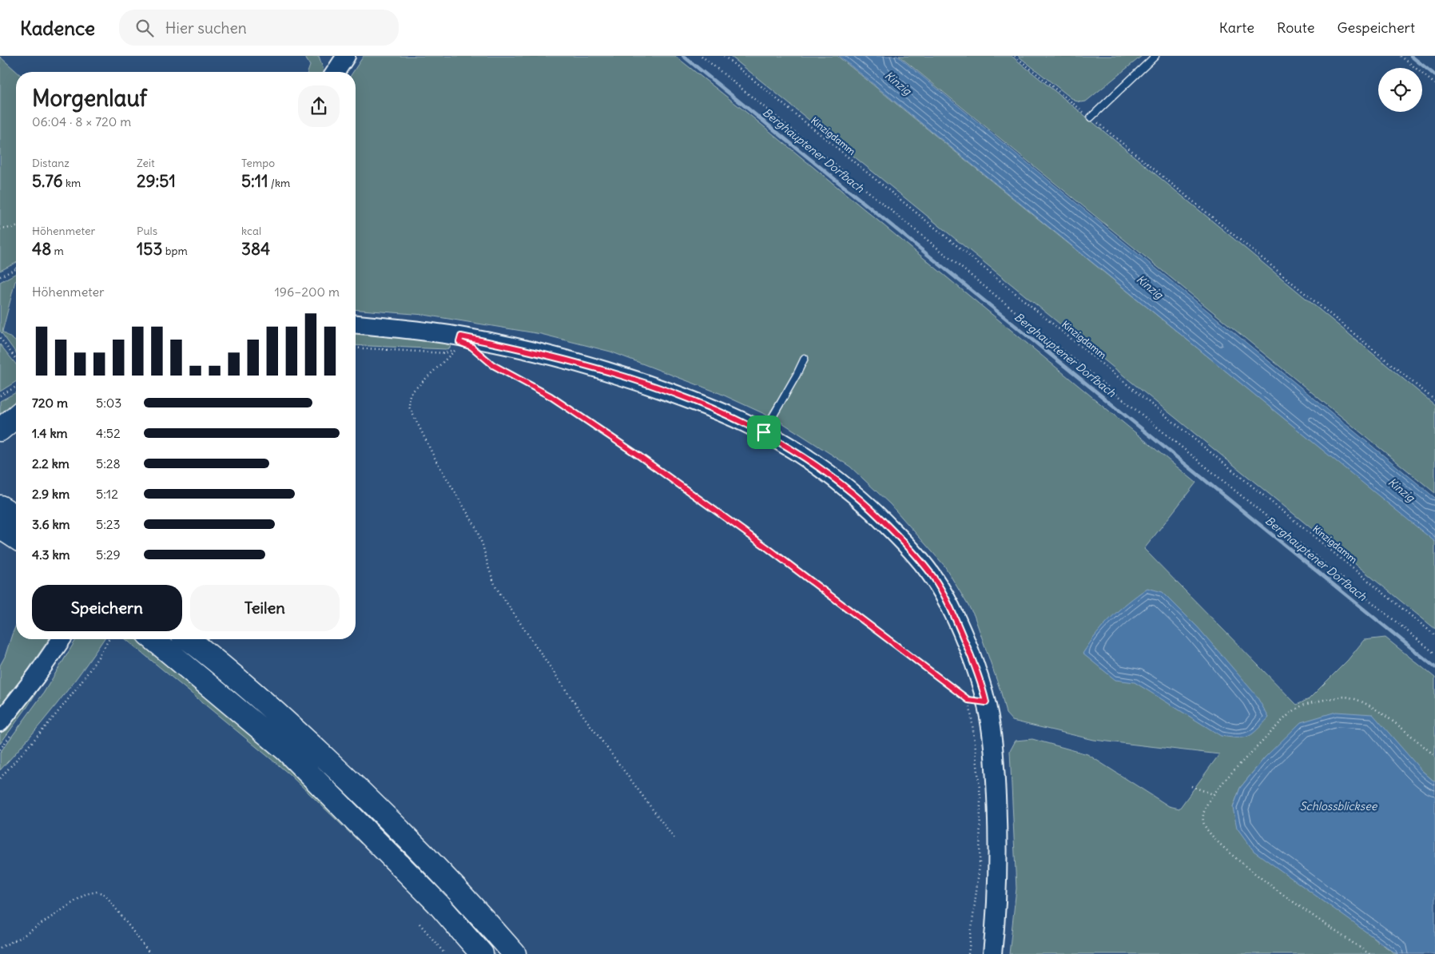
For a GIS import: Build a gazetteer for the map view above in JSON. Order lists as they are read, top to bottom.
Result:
{
  "streets": {
    "path": ["Kinzigdamm"]
  },
  "water": ["Kinzig", "Berghauptener Dorfbach", "Schlossblicksee"],
  "page": {
    "header": "Kadence",
    "search": "Hier suchen",
    "nav": ["Karte", "Route", "Gespeichert"],
    "heading": ["Morgenlauf", "06:04 · 8 × 720 m"],
    "stats": [
      ["Distanz", "5.76 km"],
      ["Zeit", "29:51"],
      ["Tempo", "5:11 /km"],
      ["Höhenmeter", "48 m"],
      ["Puls", "153 bpm"],
      ["kcal", "384"]
    ],
    "chart": ["Höhenmeter", "196–200 m"],
    "list": [
      {
        "name": "720 m",
        "note": "5:03"
      },
      {
        "name": "1.4 km",
        "note": "4:52"
      },
      {
        "name": "2.2 km",
        "note": "5:28"
      },
      {
        "name": "2.9 km",
        "note": "5:12"
      },
      {
        "name": "3.6 km",
        "note": "5:23"
      },
      {
        "name": "4.3 km",
        "note": "5:29"
      }
    ],
    "buttons": ["Speichern", "Teilen"]
  }
}
